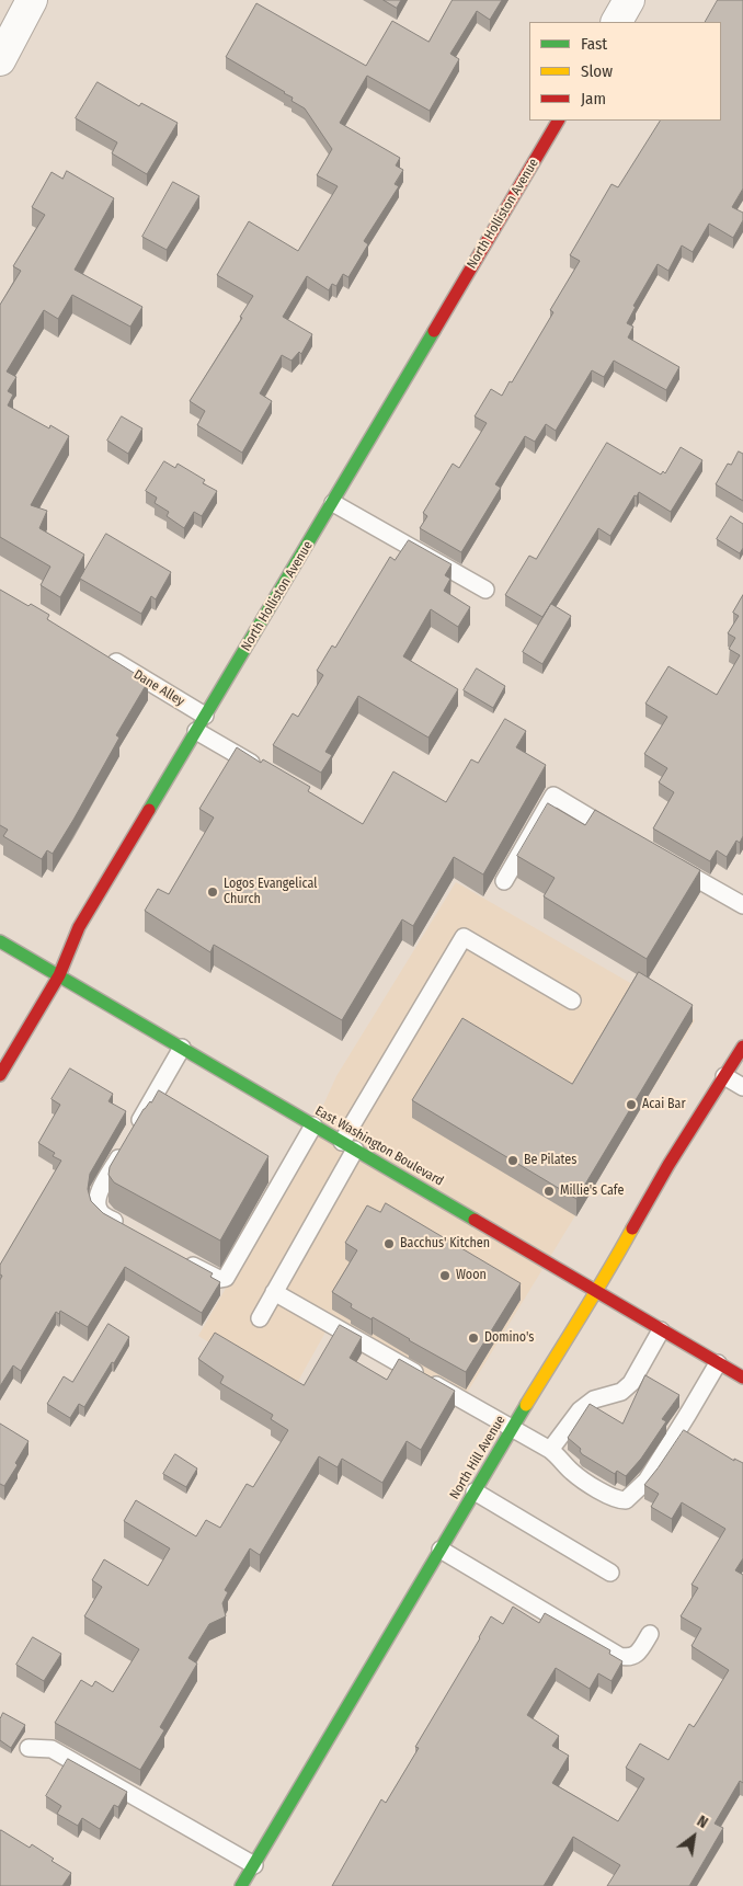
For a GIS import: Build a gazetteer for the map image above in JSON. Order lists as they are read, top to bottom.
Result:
{
  "streets": {
    "street": ["North Holliston Avenue", "East Washington Boulevard", "North Hill Avenue"],
    "lane": ["Dane Alley"]
  },
  "crossings": [
    ["North Holliston Avenue", "Dane Alley"],
    ["North Holliston Avenue", "East Washington Boulevard"],
    ["East Washington Boulevard", "North Hill Avenue"]
  ],
  "places": [
    "Logos Evangelical Church",
    "Acai Bar",
    "Be Pilates",
    "Millie's Cafe",
    "Bacchus' Kitchen",
    "Woon",
    "Domino's"
  ],
  "legend": ["Fast", "Slow", "Jam"],
  "north": "top right"
}
